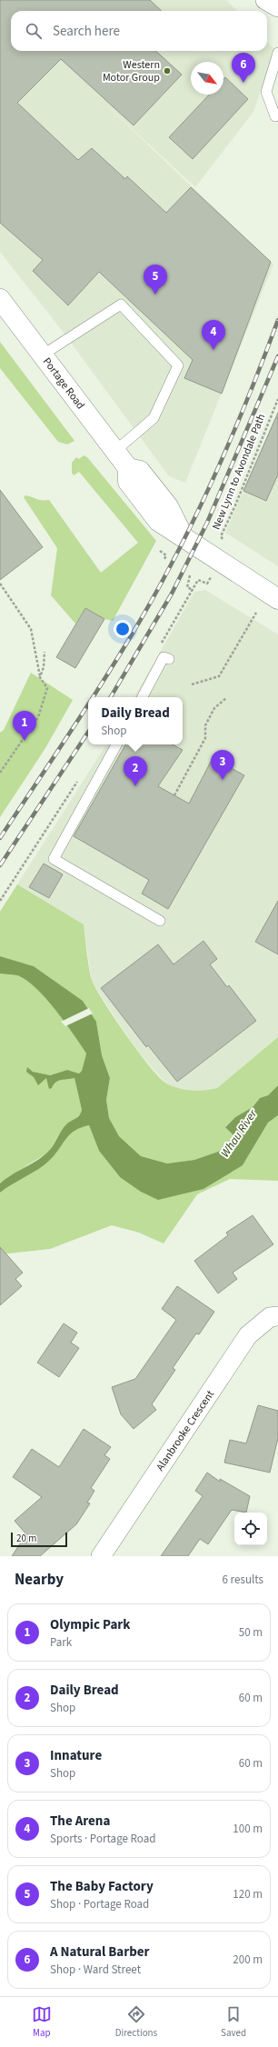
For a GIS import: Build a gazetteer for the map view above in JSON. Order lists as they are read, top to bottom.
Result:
{
  "streets": {
    "main road": ["Portage Road"],
    "street": ["Alanbrooke Crescent"],
    "path": ["New Lynn to Avondale Path"]
  },
  "water": ["Whau River"],
  "places": ["Western Motor Group"],
  "scale_bar": "20 m",
  "north": "bottom right",
  "page": {
    "search": "Search here",
    "pins": [
      "6",
      "5",
      "4",
      "1",
      "3",
      "2"
    ],
    "popup": ["Daily Bread", "Shop"],
    "scale": "20 m",
    "heading": ["Nearby", "6 results"],
    "list": [
      {
        "mark": "1",
        "name": "Olympic Park",
        "note": "Park",
        "value": "50 m"
      },
      {
        "mark": "2",
        "name": "Daily Bread",
        "note": "Shop",
        "value": "60 m"
      },
      {
        "mark": "3",
        "name": "Innature",
        "note": "Shop",
        "value": "60 m"
      },
      {
        "mark": "4",
        "name": "The Arena",
        "note": "Sports · Portage Road",
        "value": "100 m"
      },
      {
        "mark": "5",
        "name": "The Baby Factory",
        "note": "Shop · Portage Road",
        "value": "120 m"
      },
      {
        "mark": "6",
        "name": "A Natural Barber",
        "note": "Shop · Ward Street",
        "value": "200 m"
      }
    ],
    "nav": ["Map", "Directions", "Saved"]
  }
}
